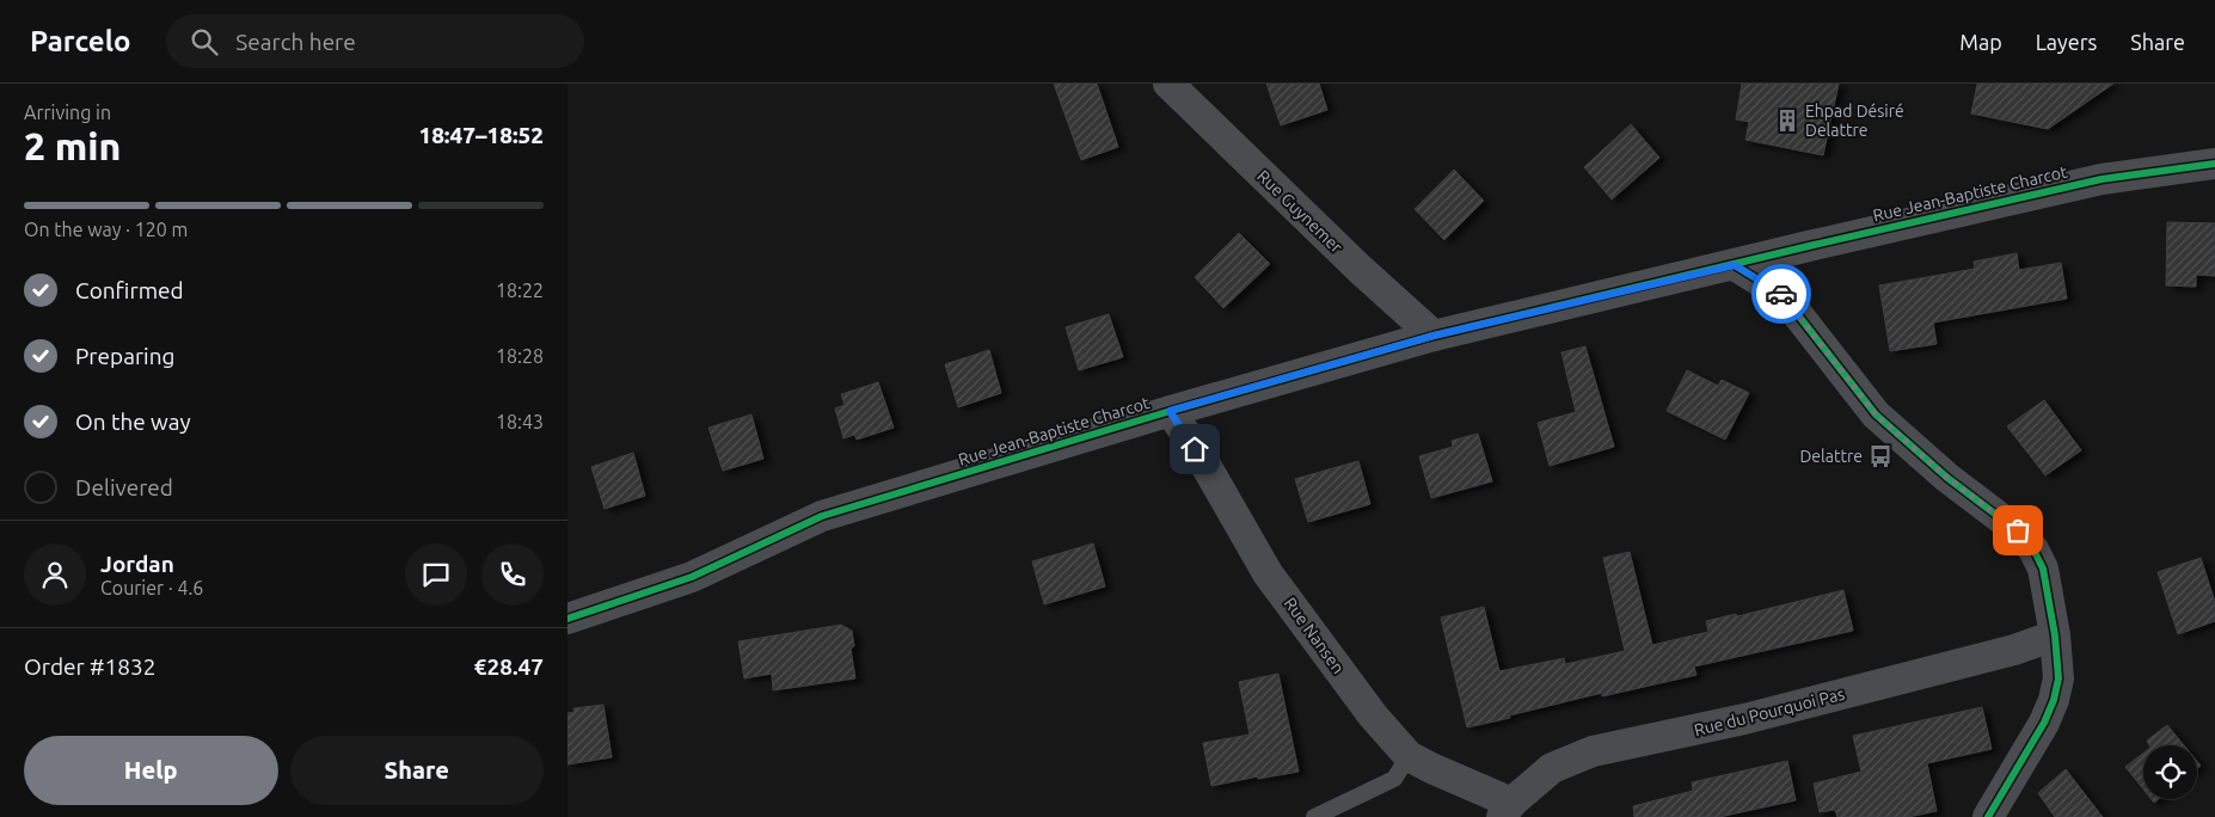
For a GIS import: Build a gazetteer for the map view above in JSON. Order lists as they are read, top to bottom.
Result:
{
  "streets": {
    "street": [
      "Rue Jean-Baptiste Charcot",
      "Rue Guynemer",
      "Rue Nansen",
      "Rue du Pourquoi Pas"
    ]
  },
  "crossings": [
    ["Rue Jean-Baptiste Charcot", "Rue Guynemer"],
    ["Rue Jean-Baptiste Charcot", "Rue Nansen"],
    ["Rue Nansen", "Rue du Pourquoi Pas"]
  ],
  "places": {
    "building": ["Ehpad Désiré Delattre"],
    "bus stop": ["Delattre"]
  },
  "page": {
    "header": "Parcelo",
    "search": "Search here",
    "nav": ["Map", "Layers", "Share"],
    "heading": ["2 min", "Arriving in", "18:47–18:52"],
    "panel": [
      "Jordan",
      "Courier · 4.6",
      "Order #1832",
      "€28.47"
    ],
    "bar": "On the way · 120 m",
    "list": [
      ["Confirmed", "18:22"],
      ["Preparing", "18:28"],
      ["On the way", "18:43"],
      "Delivered"
    ],
    "buttons": ["Help", "Share"]
  }
}
